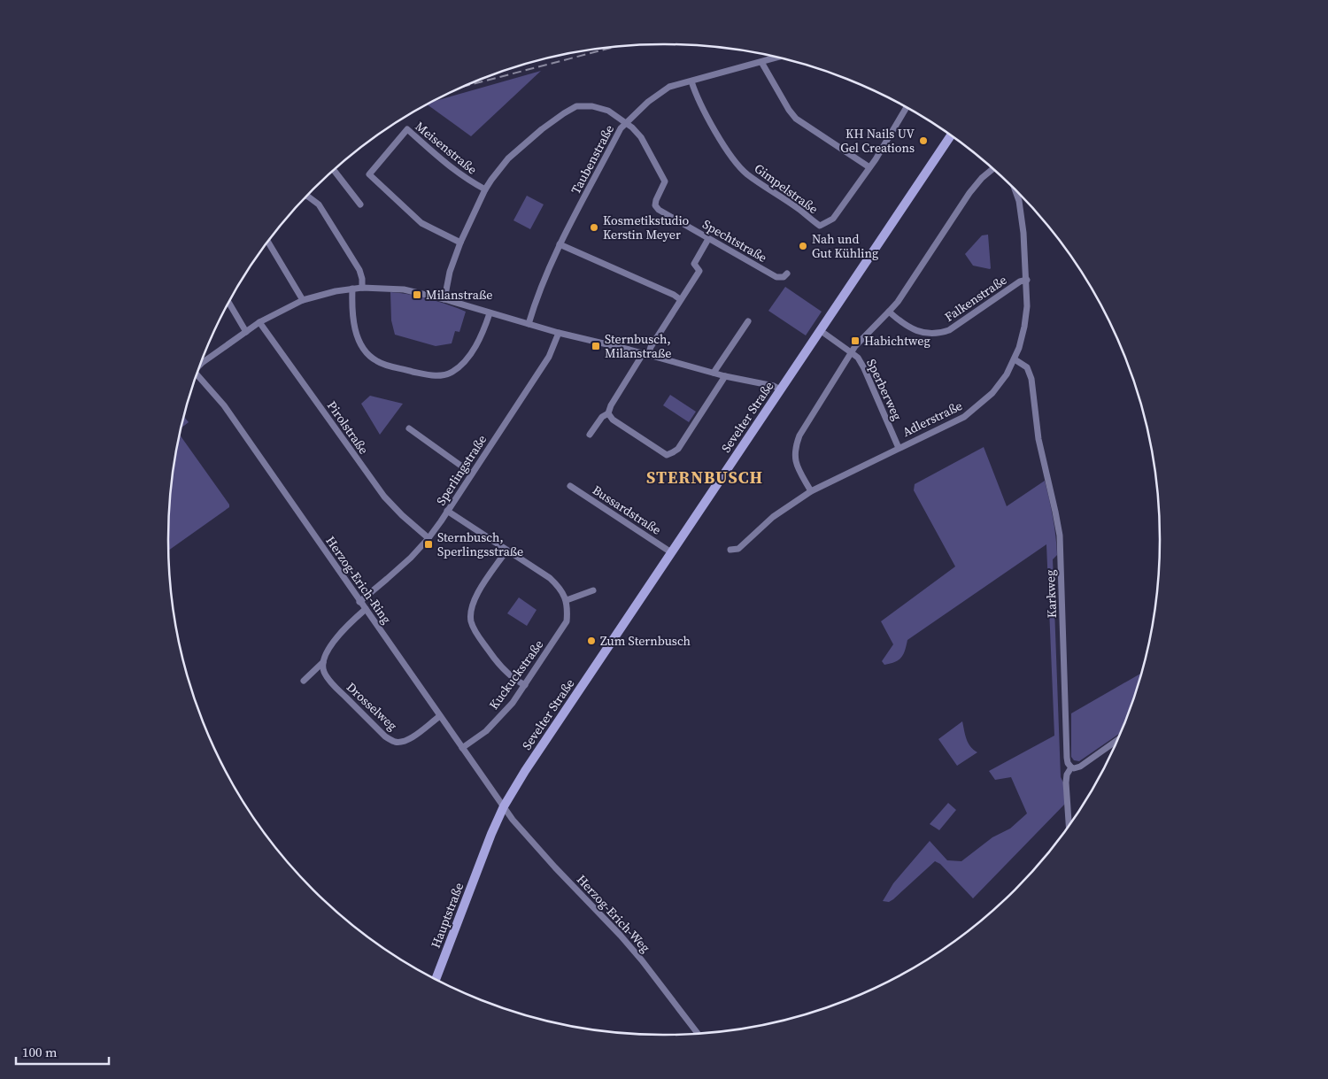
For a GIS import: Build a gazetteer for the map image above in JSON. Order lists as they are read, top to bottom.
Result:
{
  "streets": {
    "street": [
      "Meisenstraße",
      "Taubenstraße",
      "Gimpelstraße",
      "Spechtstraße",
      "Falkenstraße",
      "Sperberweg",
      "Sevelter Straße",
      "Adlerstraße",
      "Pirolstraße",
      "Sperlingstraße",
      "Bussardstraße",
      "Herzog-Erich-Ring",
      "Karkweg",
      "Kuckuckstraße",
      "Drosselweg",
      "Herzog-Erich-Weg",
      "Hauptstraße"
    ]
  },
  "crossings": [
    ["Taubenstraße", "Gimpelstraße"],
    ["Taubenstraße", "Spechtstraße"],
    ["Falkenstraße", "Adlerstraße"],
    ["Sperberweg", "Sevelter Straße"],
    ["Sperberweg", "Adlerstraße"],
    ["Sevelter Straße", "Bussardstraße"],
    ["Sevelter Straße", "Herzog-Erich-Ring"],
    ["Sevelter Straße", "Herzog-Erich-Weg"],
    ["Sevelter Straße", "Hauptstraße"],
    ["Adlerstraße", "Karkweg"],
    ["Pirolstraße", "Sperlingstraße"],
    ["Sperlingstraße", "Herzog-Erich-Ring"],
    ["Herzog-Erich-Ring", "Kuckuckstraße"],
    ["Herzog-Erich-Ring", "Drosselweg"],
    ["Herzog-Erich-Ring", "Herzog-Erich-Weg"]
  ],
  "districts": ["STERNBUSCH"],
  "places": {
    "other": [
      "KH Nails UV Gel Creations",
      "Kosmetikstudio Kerstin Meyer",
      "Nah und Gut Kühling",
      "Zum Sternbusch"
    ],
    "transit": [
      "Milanstraße",
      "Habichtweg",
      "Sternbusch, Milanstraße",
      "Sternbusch, Sperlingsstraße"
    ]
  },
  "scale_bar": "100 m"
}
